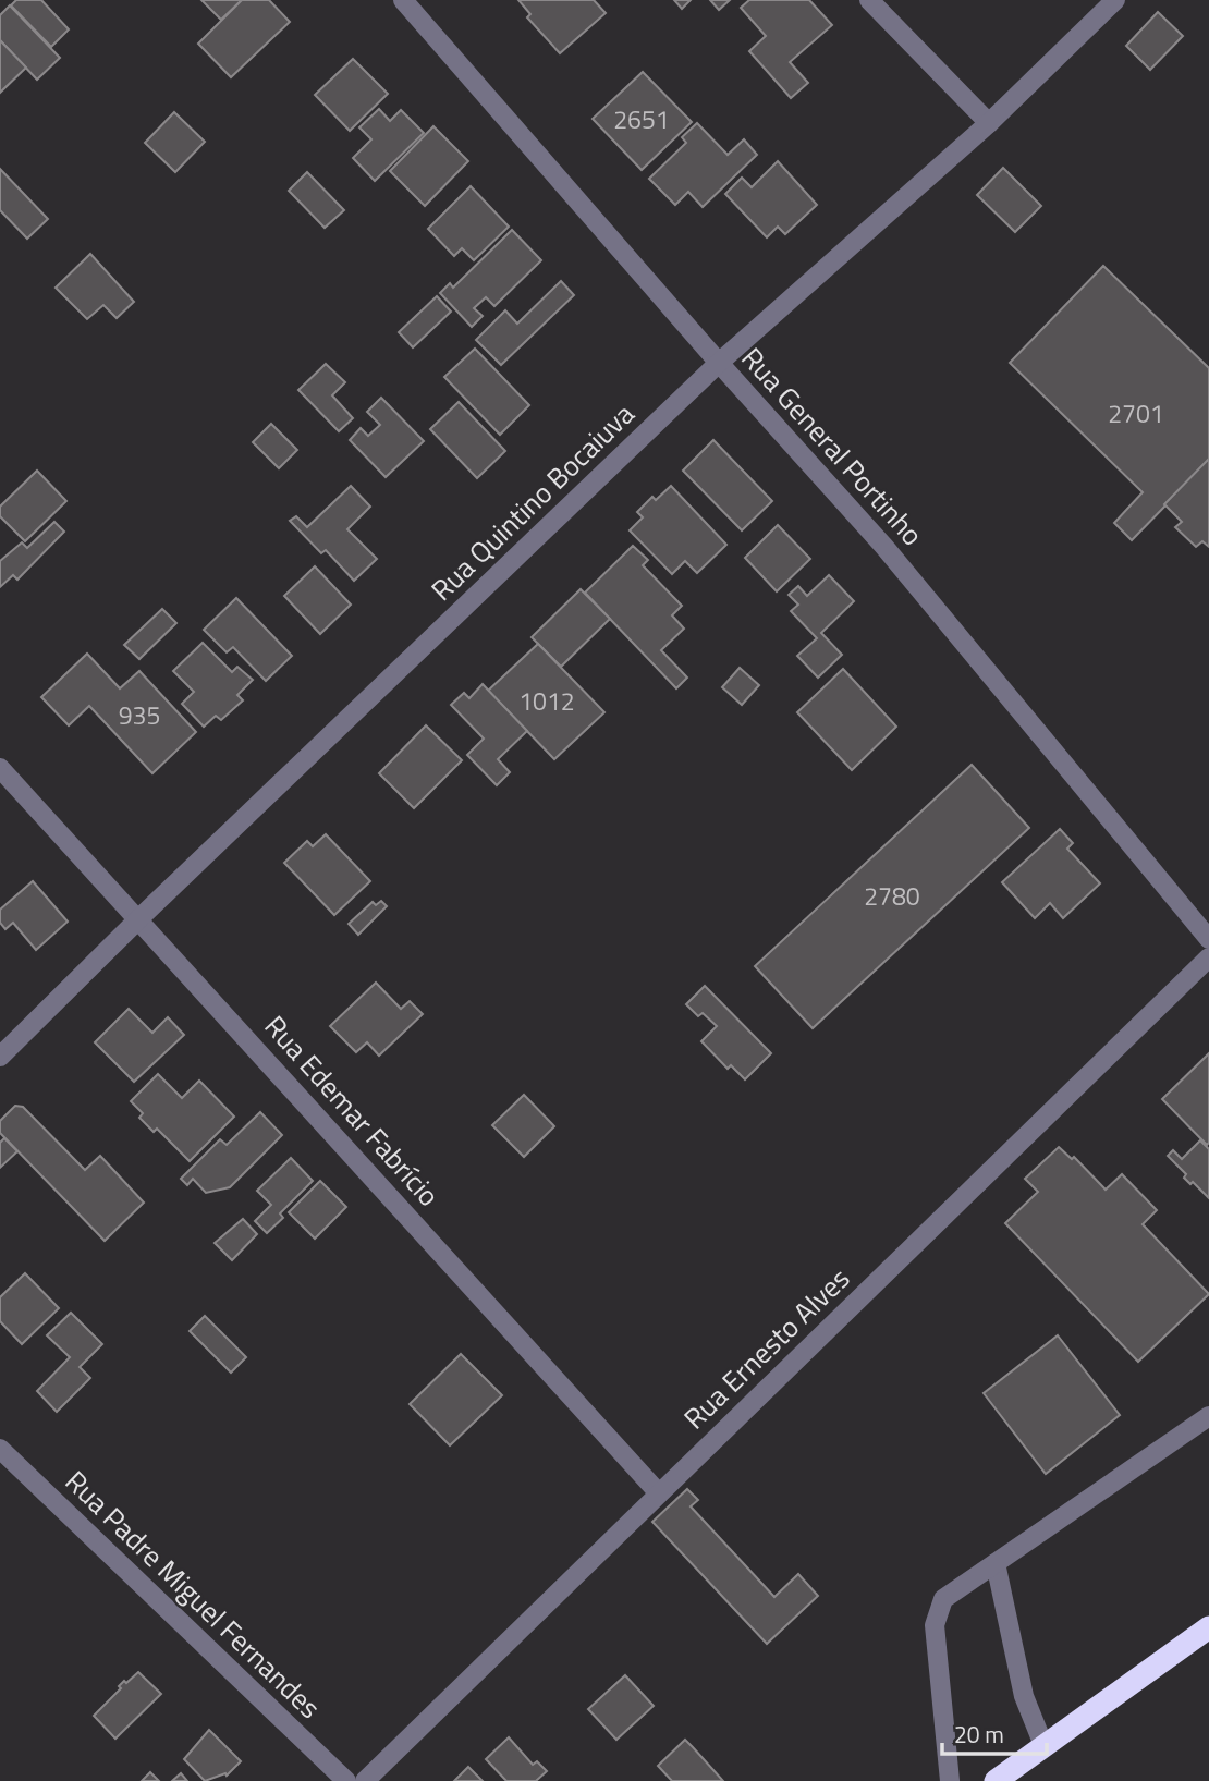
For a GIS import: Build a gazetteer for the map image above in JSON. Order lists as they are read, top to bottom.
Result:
{
  "streets": {
    "street": [
      "Rua General Portinho",
      "Rua Quintino Bocaiuva",
      "Rua Edemar Fabrício",
      "Rua Ernesto Alves",
      "Rua Padre Miguel Fernandes"
    ]
  },
  "crossings": [
    ["Rua General Portinho", "Rua Quintino Bocaiuva"],
    ["Rua Quintino Bocaiuva", "Rua Edemar Fabrício"],
    ["Rua Edemar Fabrício", "Rua Ernesto Alves"]
  ],
  "house_numbers": [
    "2651",
    "2701",
    "1012",
    "935",
    "2780"
  ],
  "scale_bar": "20 m"
}
